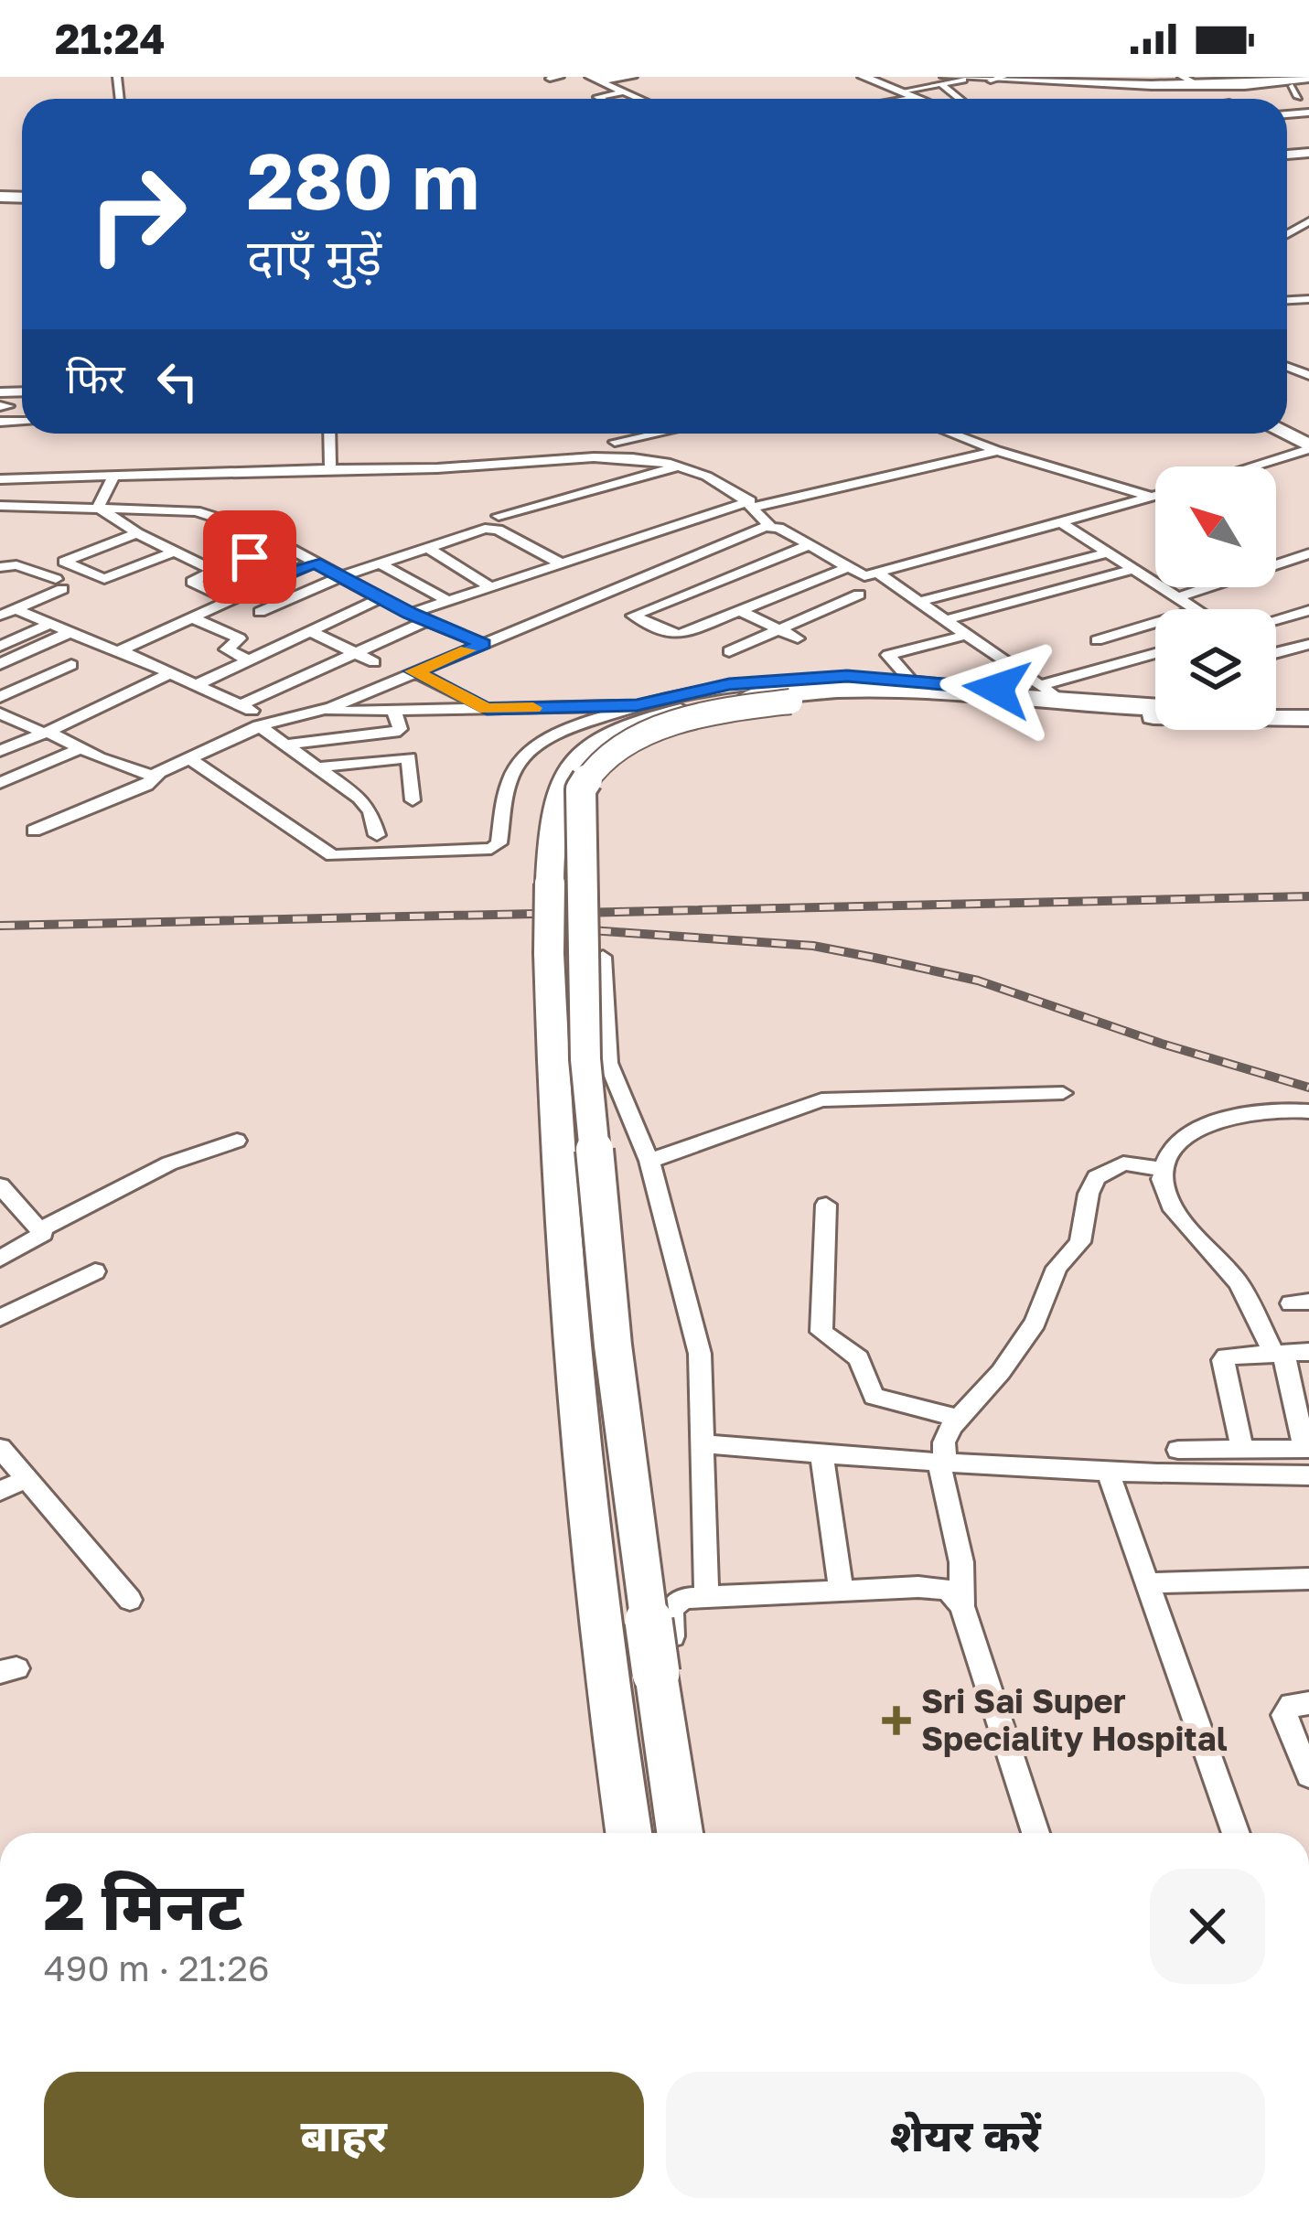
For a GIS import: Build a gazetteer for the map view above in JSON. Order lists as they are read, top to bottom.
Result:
{
  "places": {
    "health": ["Sri Sai Super Speciality Hospital"]
  },
  "north": "top left",
  "page": {
    "status": "21:24",
    "turn": ["280 m", "दाएँ मुड़ें"],
    "then": "फिर",
    "heading": ["2 मिनट", "490 m · 21:26"],
    "buttons": ["बाहर", "शेयर करें"]
  }
}
